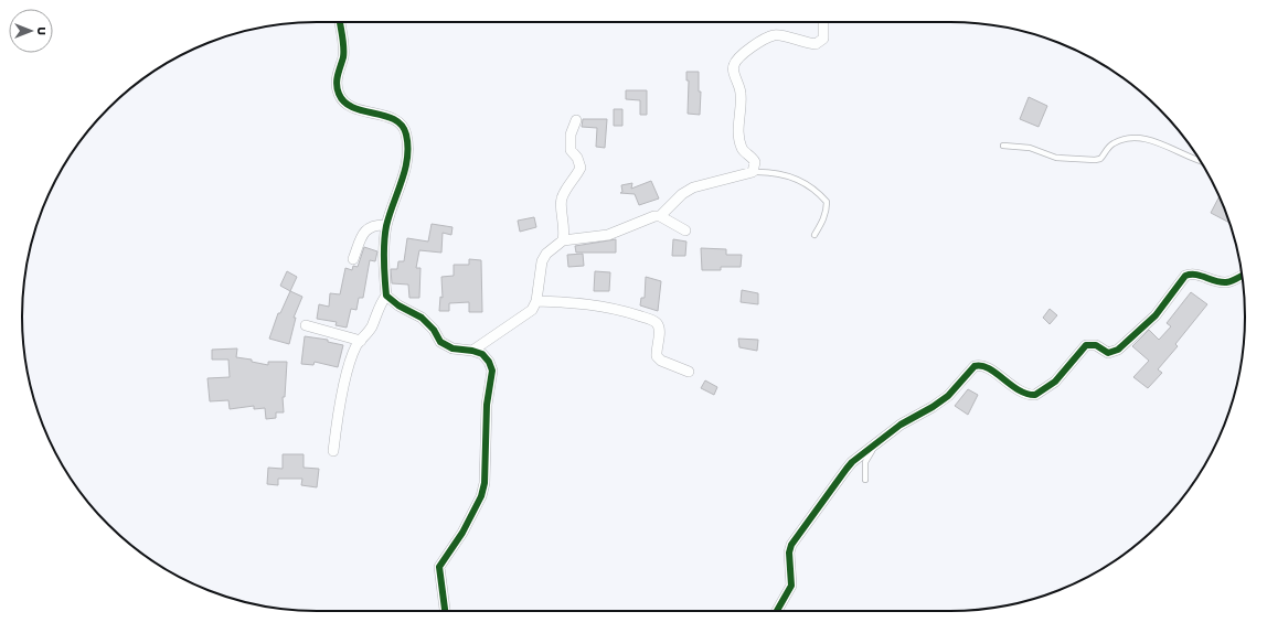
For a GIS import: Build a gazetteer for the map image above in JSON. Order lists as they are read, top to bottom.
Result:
{
  "north": "right"
}
